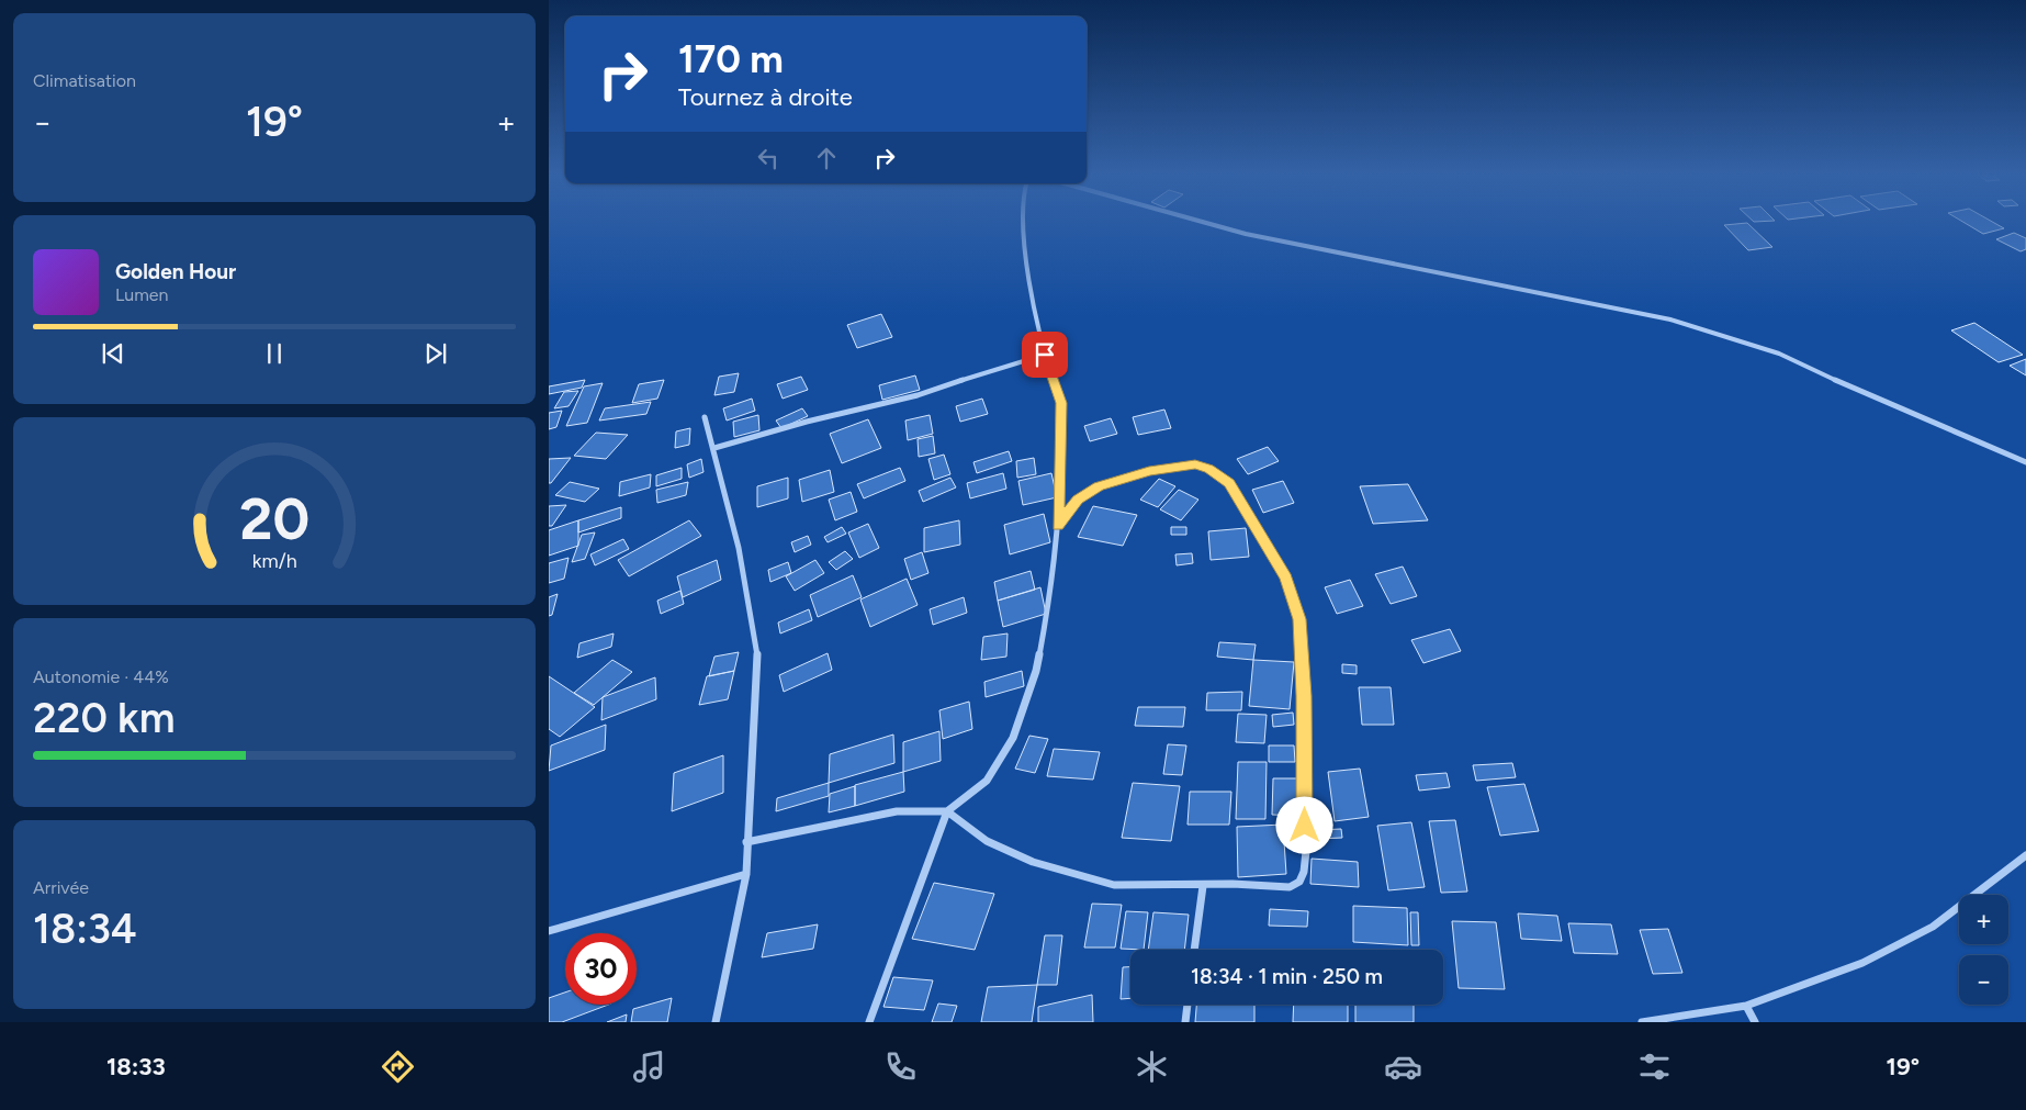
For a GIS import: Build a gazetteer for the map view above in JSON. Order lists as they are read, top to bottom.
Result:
{
  "page": {
    "tile": [
      "Climatisation",
      ["Autonomie · 44%", "220 km"],
      ["Arrivée", "18:34"]
    ],
    "turn": ["170 m", "Tournez à droite"],
    "heat": ["−", "19°", "+"],
    "song": ["Golden Hour", "Lumen"],
    "map_buttons": ["+", "−"],
    "limit": "30",
    "trip": "18:34 · 1 min · 250 m",
    "tabs": ["18:33", "19°"],
    "gauge": ["20", "km/h"]
  }
}
